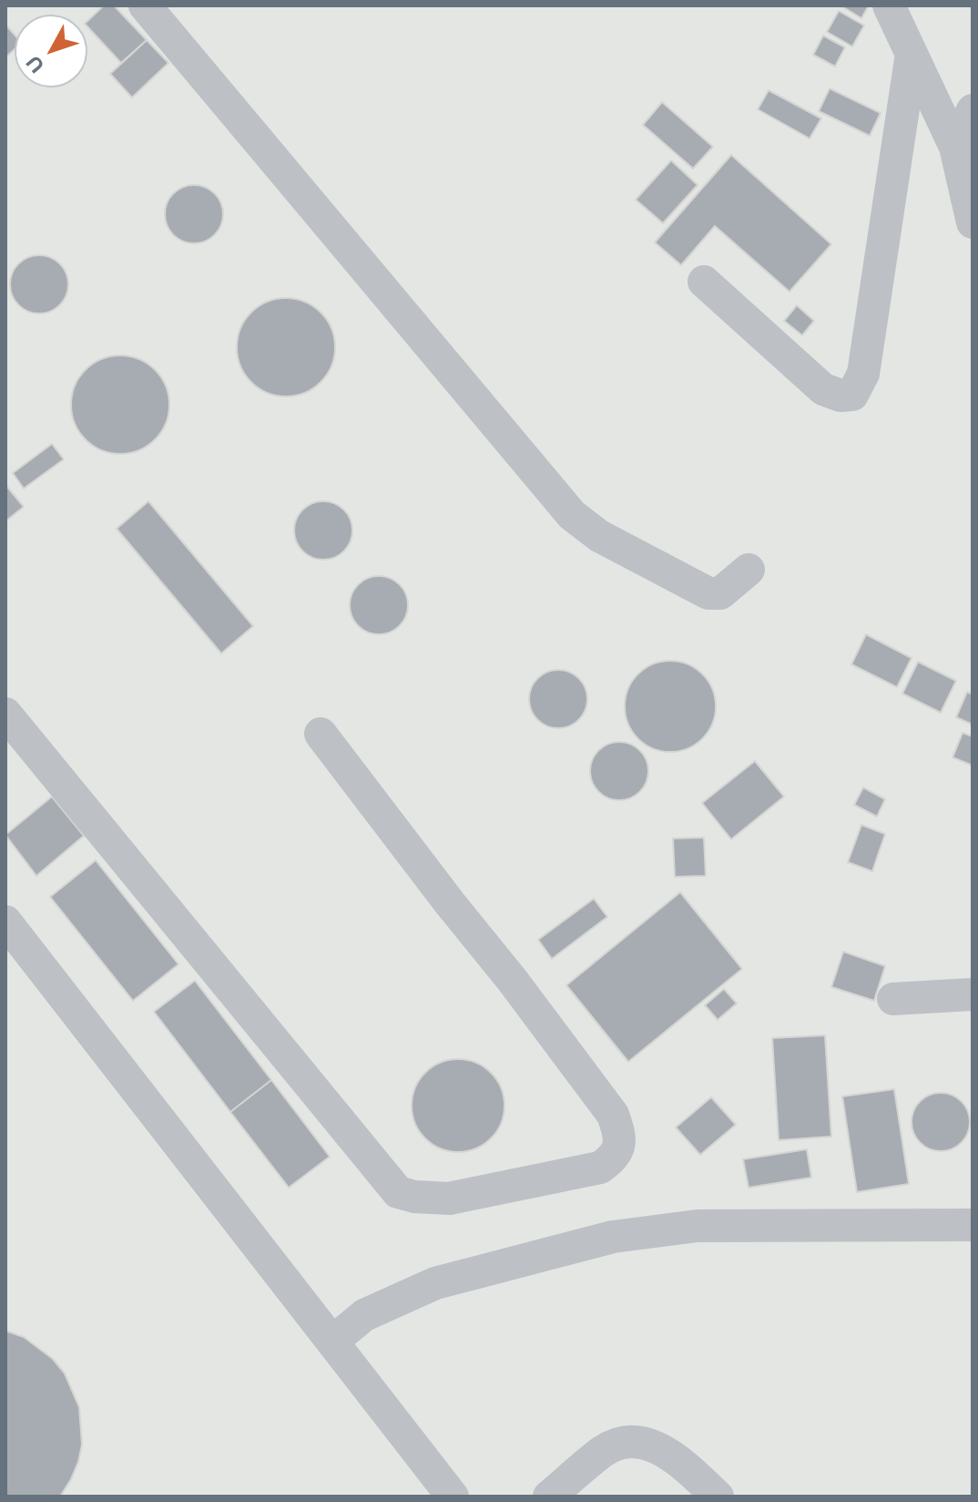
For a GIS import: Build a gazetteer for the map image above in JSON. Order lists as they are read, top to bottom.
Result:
{
  "north": "bottom left"
}
